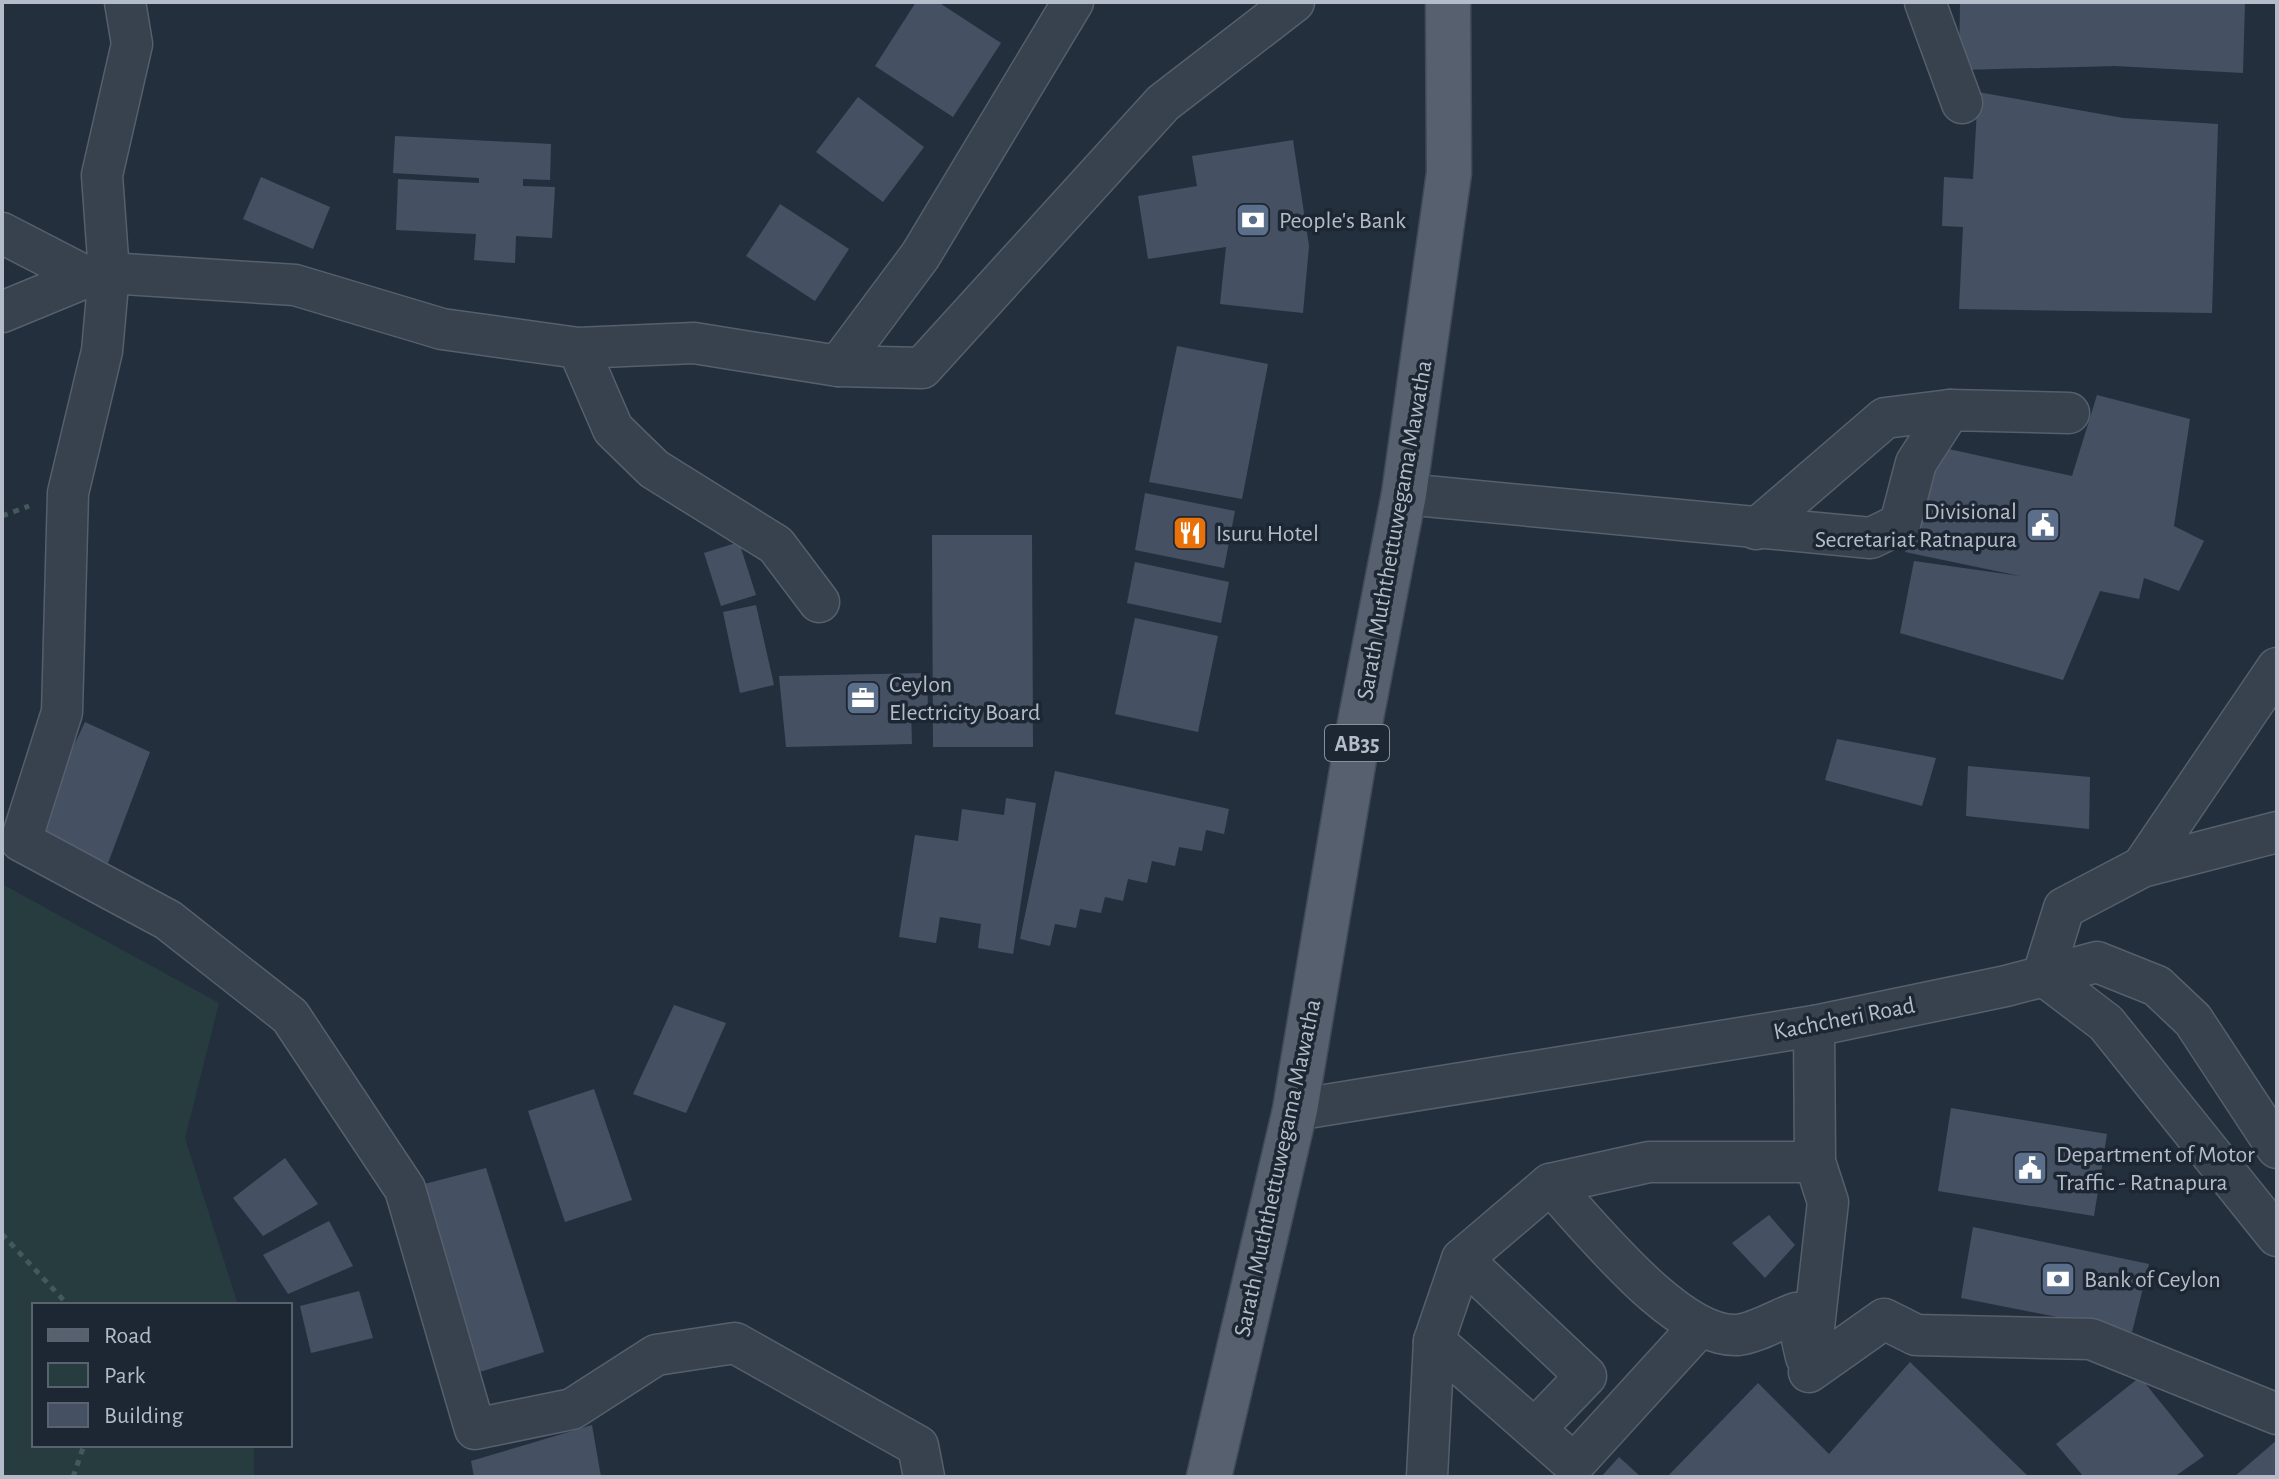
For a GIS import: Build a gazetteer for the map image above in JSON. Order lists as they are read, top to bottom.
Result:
{
  "streets": {
    "main road": ["Sarath Muththettuwegama Mawatha", "AB35"],
    "street": ["Kachcheri Road"]
  },
  "crossings": [
    ["Sarath Muththettuwegama Mawatha", "Kachcheri Road"]
  ],
  "places": {
    "bank": ["People's Bank", "Bank of Ceylon"],
    "public building": ["Divisional Secretariat Ratnapura", "Department of Motor Traffic - Ratnapura"],
    "restaurant": ["Isuru Hotel"],
    "office": ["Ceylon Electricity Board"]
  },
  "legend": ["Road", "Park", "Building"]
}
